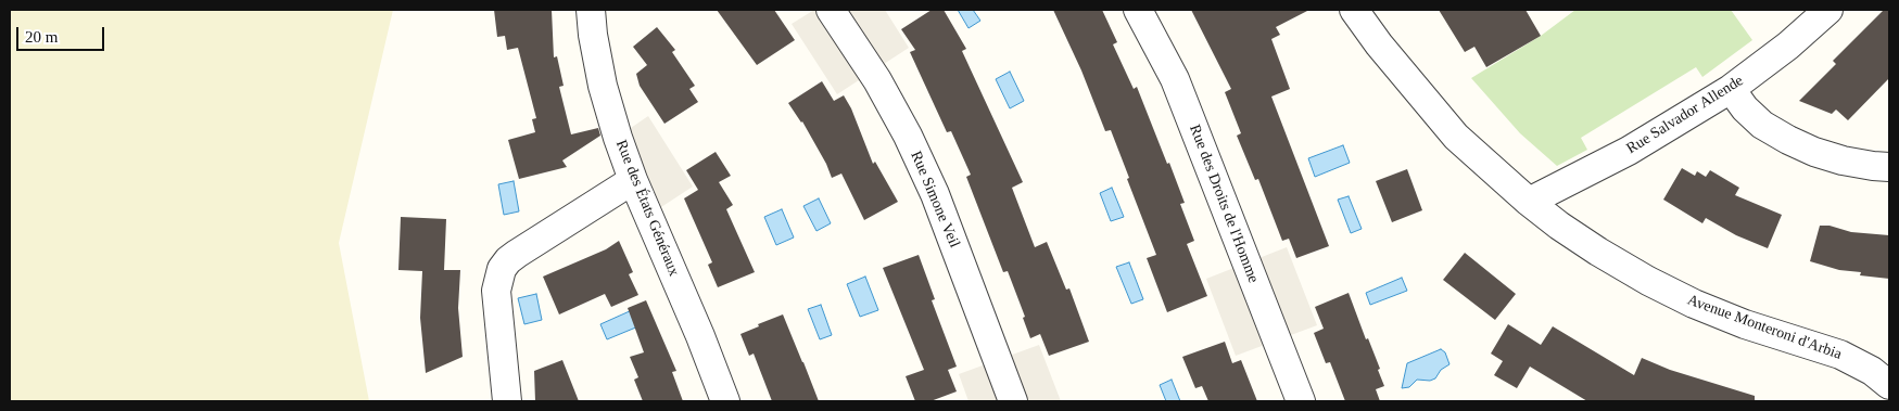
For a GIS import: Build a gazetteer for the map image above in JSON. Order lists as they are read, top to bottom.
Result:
{
  "streets": {
    "street": [
      "Rue Salvador Allende",
      "Rue Simone Veil",
      "Rue des Droits de l'Homme",
      "Rue des États Généraux",
      "Avenue Monteroni d'Arbia"
    ]
  },
  "crossings": [
    ["Rue Salvador Allende", "Avenue Monteroni d'Arbia"]
  ],
  "scale_bar": "20 m"
}
